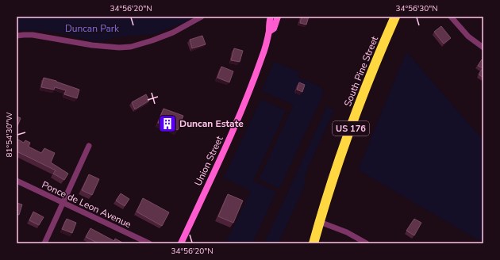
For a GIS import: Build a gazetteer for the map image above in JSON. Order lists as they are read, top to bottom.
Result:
{
  "streets": {
    "highway": ["South Pine Street", "US 176"],
    "main road": ["Union Street"],
    "street": ["Ponce de Leon Avenue"]
  },
  "parks": ["Duncan Park"],
  "places": {
    "building": ["Duncan Estate"]
  },
  "coordinates": ["34°56'20\"N", "34°56'30\"N", "81°54'30\"W"]
}
